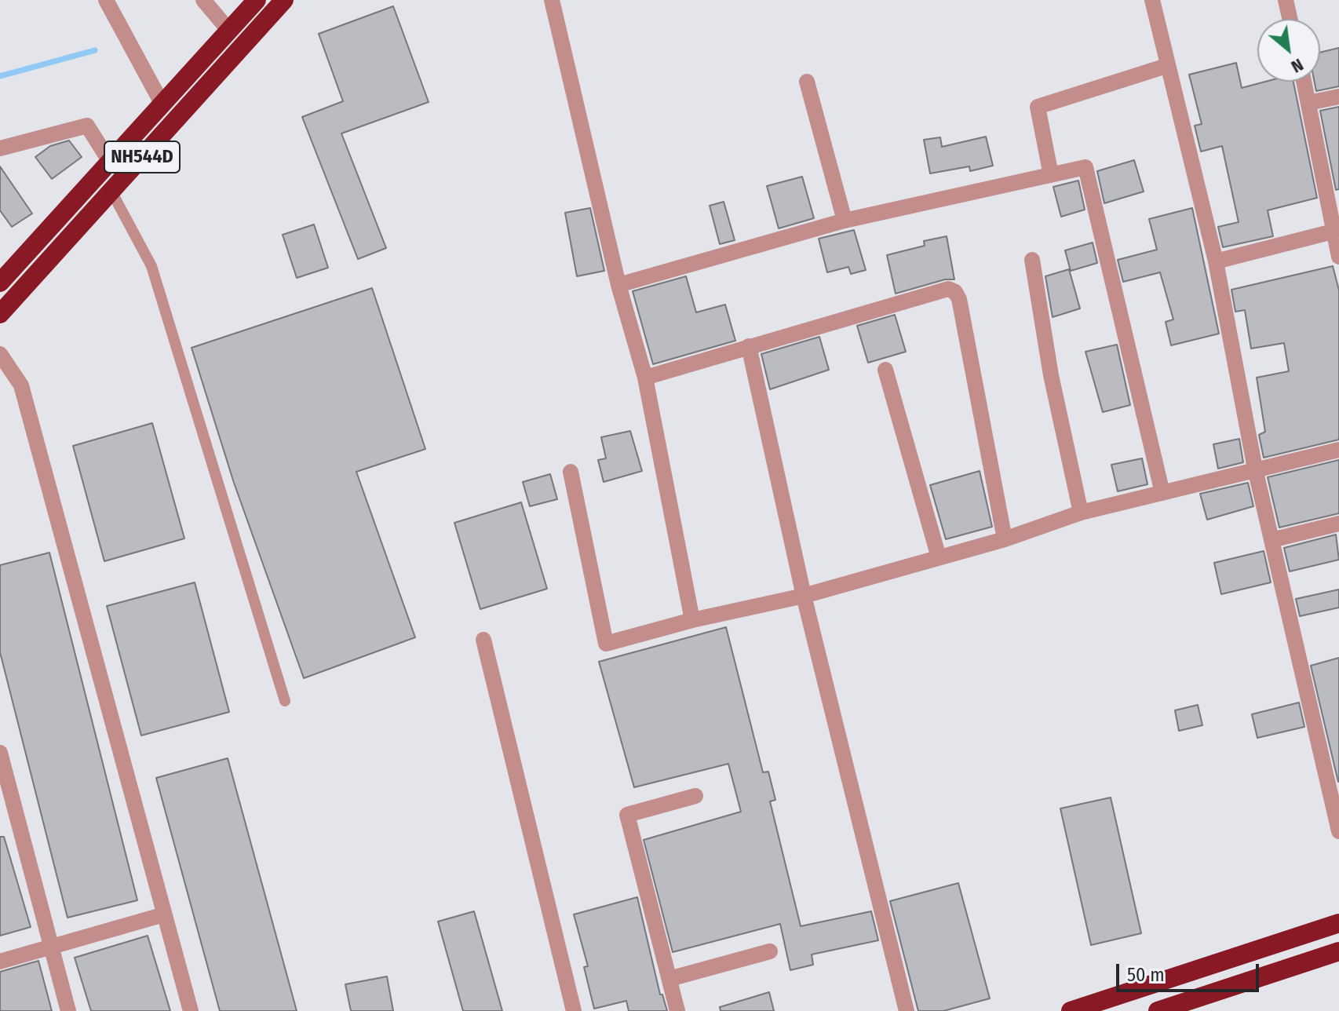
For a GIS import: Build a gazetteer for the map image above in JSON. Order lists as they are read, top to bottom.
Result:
{
  "streets": {
    "highway": ["NH544D"]
  },
  "scale_bar": "50 m",
  "north": "bottom right"
}
